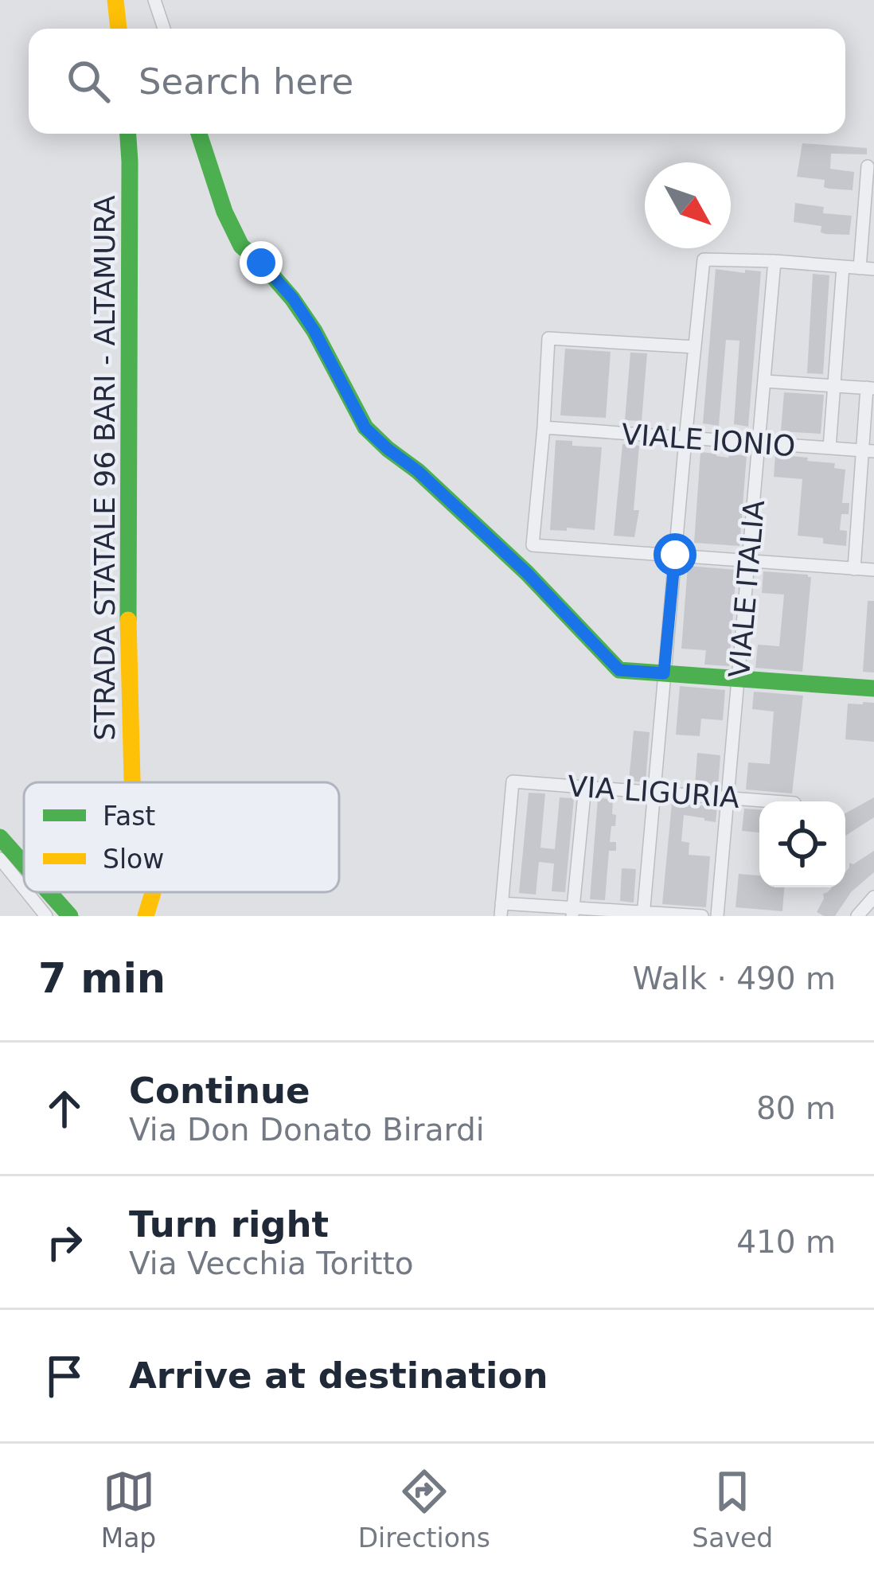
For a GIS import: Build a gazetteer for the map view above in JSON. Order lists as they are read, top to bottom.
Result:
{
  "streets": {
    "main road": ["STRADA STATALE 96 BARI - ALTAMURA"],
    "street": ["VIALE IONIO", "VIALE ITALIA", "VIA LIGURIA"]
  },
  "crossings": [
    ["VIALE IONIO", "VIALE ITALIA"],
    ["VIALE ITALIA", "VIA LIGURIA"]
  ],
  "legend": ["Fast", "Slow"],
  "north": "bottom right",
  "page": {
    "search": "Search here",
    "heading": ["7 min", "Walk · 490 m"],
    "list": [
      ["Continue", "Via Don Donato Birardi", "80 m"],
      ["Turn right", "Via Vecchia Toritto", "410 m"],
      "Arrive at destination"
    ],
    "nav": ["Map", "Directions", "Saved"]
  }
}
